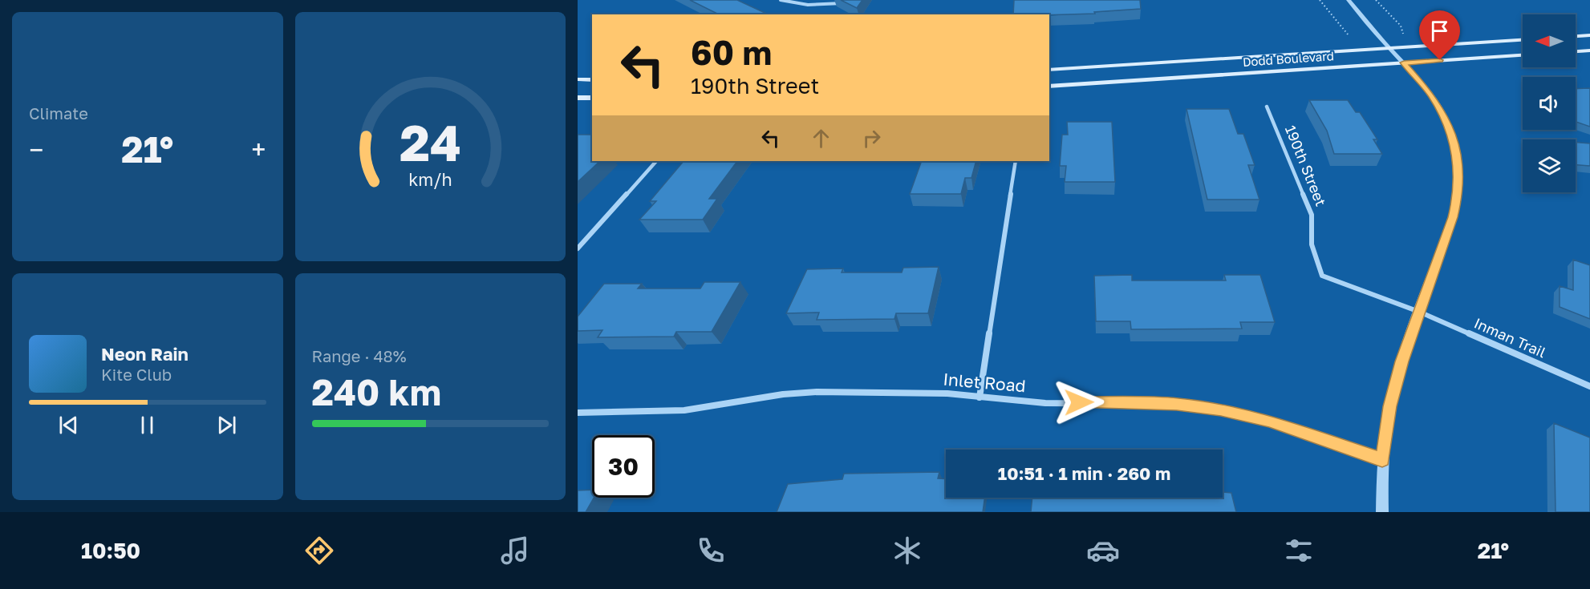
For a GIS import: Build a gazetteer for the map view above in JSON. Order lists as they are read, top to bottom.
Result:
{
  "streets": {
    "main road": ["Dodd Boulevard"],
    "street": ["190th Street", "Inman Trail", "Inlet Road"]
  },
  "crossings": [
    ["190th Street", "Inman Trail"]
  ],
  "north": "left",
  "page": {
    "tile": [
      "Climate",
      ["Range · 48%", "240 km"]
    ],
    "turn": ["60 m", "190th Street"],
    "heat": ["−", "21°", "+"],
    "song": ["Neon Rain", "Kite Club"],
    "limit": "30",
    "trip": "10:51 · 1 min · 260 m",
    "tabs": ["10:50", "21°"],
    "gauge": ["24", "km/h"]
  }
}
